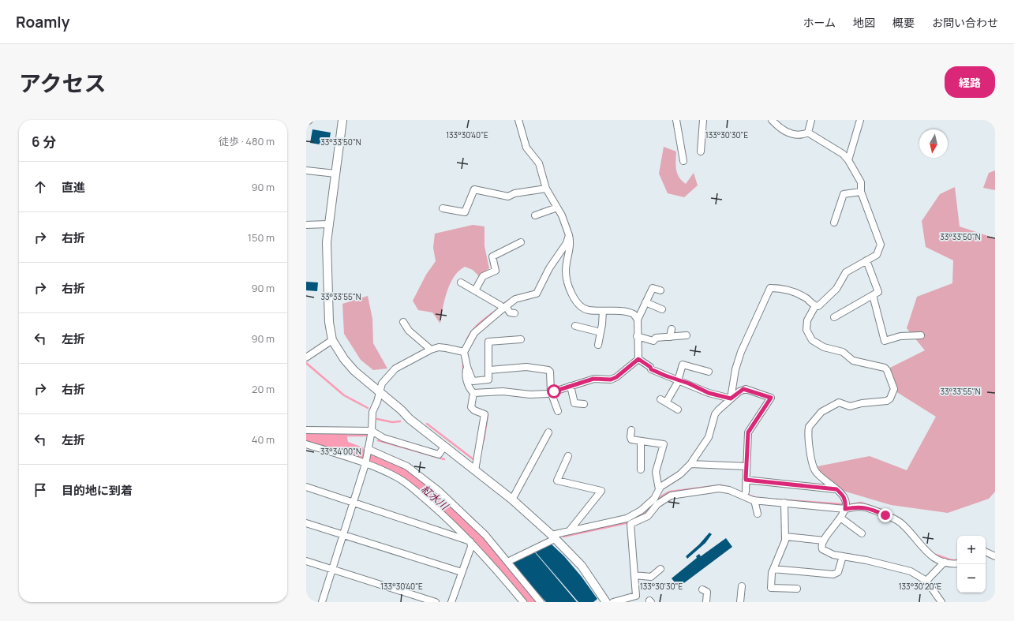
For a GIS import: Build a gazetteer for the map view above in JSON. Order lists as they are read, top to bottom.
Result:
{
  "water": ["紅水川"],
  "north": "bottom",
  "page": {
    "header": "Roamly",
    "nav": [
      "ホーム",
      "地図",
      "概要",
      "お問い合わせ"
    ],
    "title": "アクセス",
    "buttons": "経路",
    "heading": ["6 分", "徒歩 · 480 m"],
    "list": [
      ["直進", "90 m"],
      ["右折", "150 m"],
      ["右折", "90 m"],
      ["左折", "90 m"],
      ["右折", "20 m"],
      ["左折", "40 m"],
      "目的地に到着"
    ],
    "map_buttons": ["+", "−"]
  },
  "coordinates": [
    "133°30'40\"E",
    "133°30'30\"E",
    "33°33'50\"N",
    "33°33'55\"N",
    "33°34'00\"N",
    "133°30'20\"E"
  ]
}
